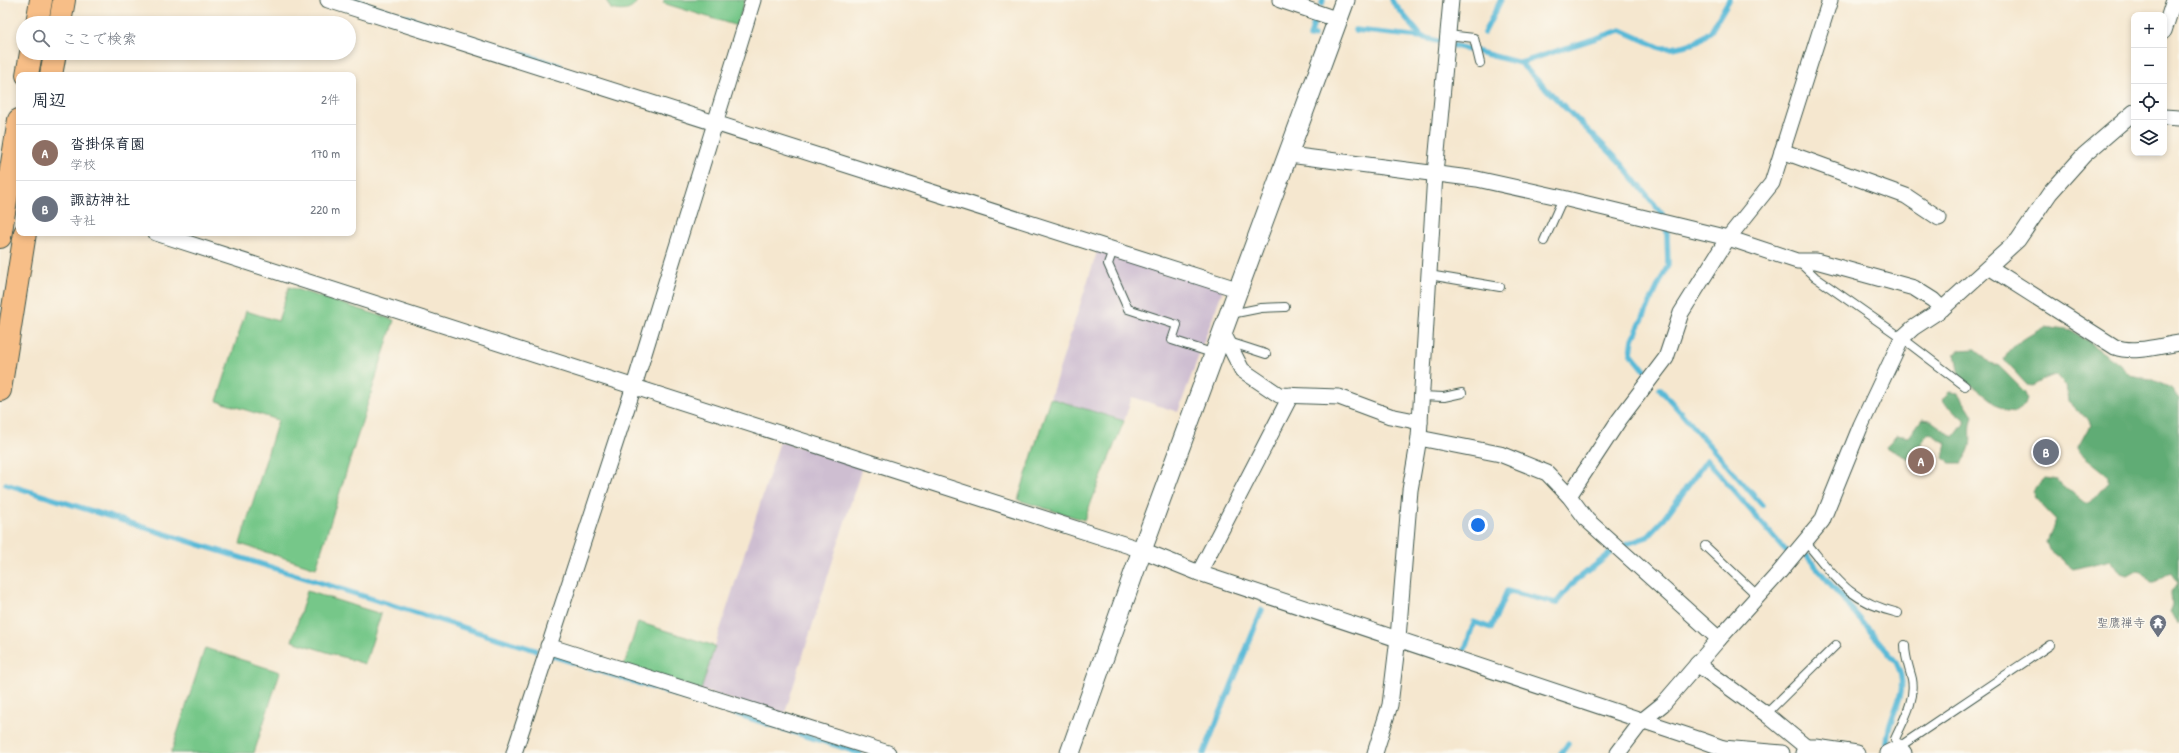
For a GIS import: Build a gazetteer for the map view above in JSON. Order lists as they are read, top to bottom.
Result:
{
  "places": {
    "temple": ["聖鷹禅寺"]
  },
  "page": {
    "map_buttons": ["+", "−"],
    "search": "ここで検索",
    "heading": ["周辺", "2件"],
    "list": [
      {
        "mark": "A",
        "name": "沓掛保育園",
        "note": "学校",
        "value": "170 m"
      },
      {
        "mark": "B",
        "name": "諏訪神社",
        "note": "寺社",
        "value": "220 m"
      }
    ],
    "pins": ["B", "A"]
  }
}
